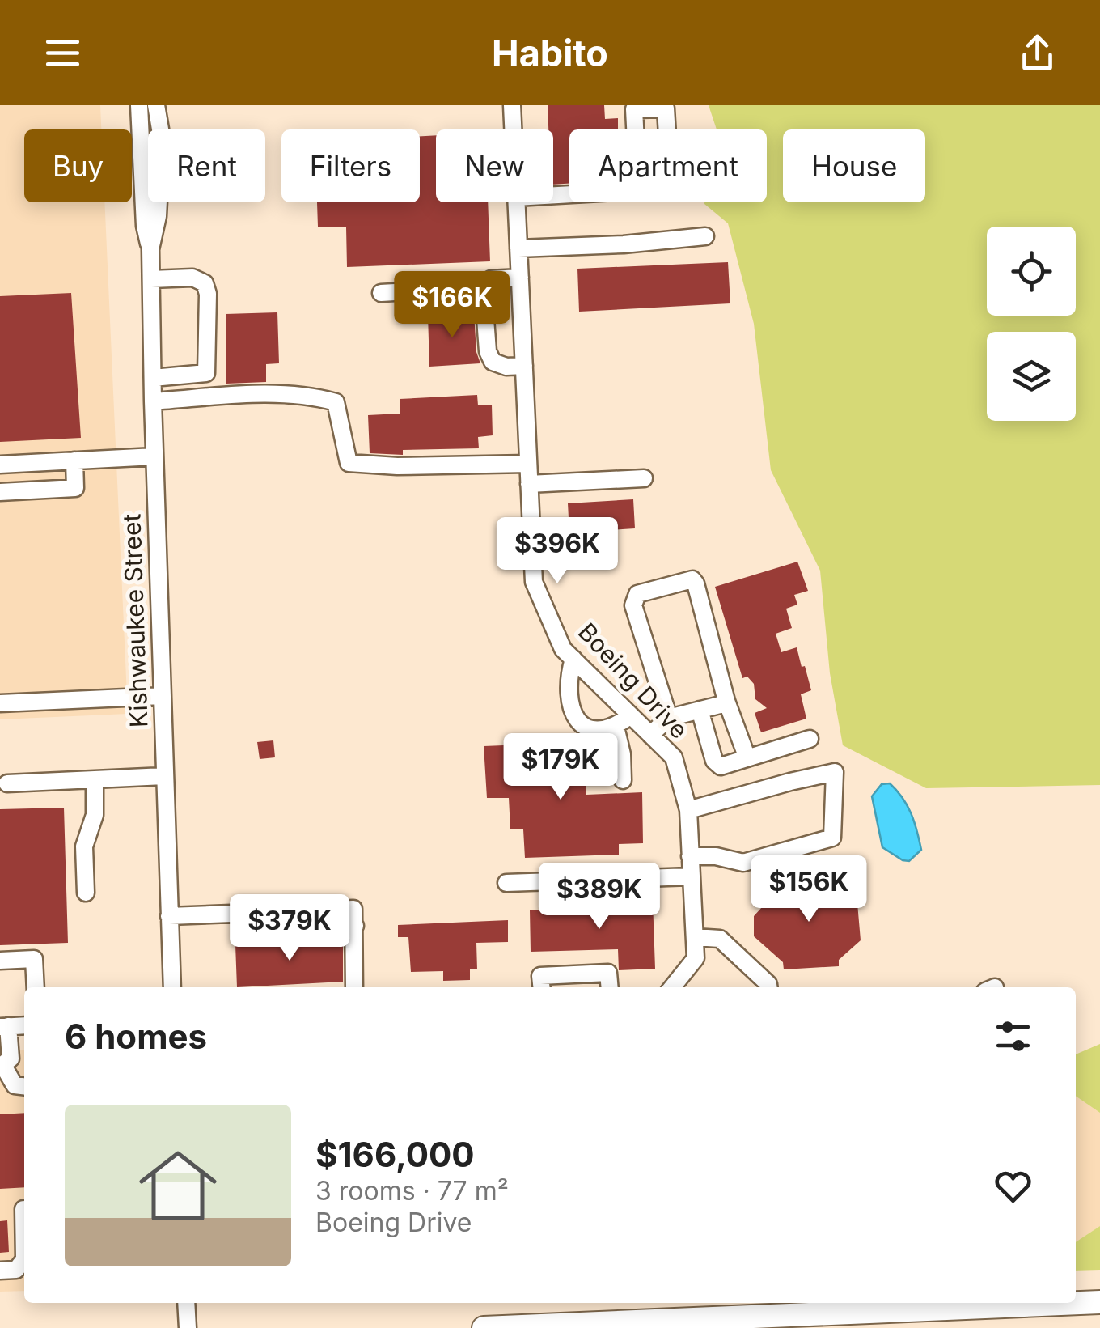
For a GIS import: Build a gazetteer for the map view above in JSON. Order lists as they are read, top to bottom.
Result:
{
  "streets": {
    "street": ["Kishwaukee Street", "Boeing Drive"]
  },
  "page": {
    "header": "Habito",
    "chip": [
      "Buy",
      "Rent",
      "Filters",
      "New",
      "Apartment",
      "House"
    ],
    "price": [
      "$166K",
      "$396K",
      "$179K",
      "$156K",
      "$389K",
      "$379K"
    ],
    "heading": "6 homes",
    "list": [
      {
        "name": "$166,000",
        "note": "3 rooms · 77 m² · Boeing Drive"
      }
    ]
  }
}
